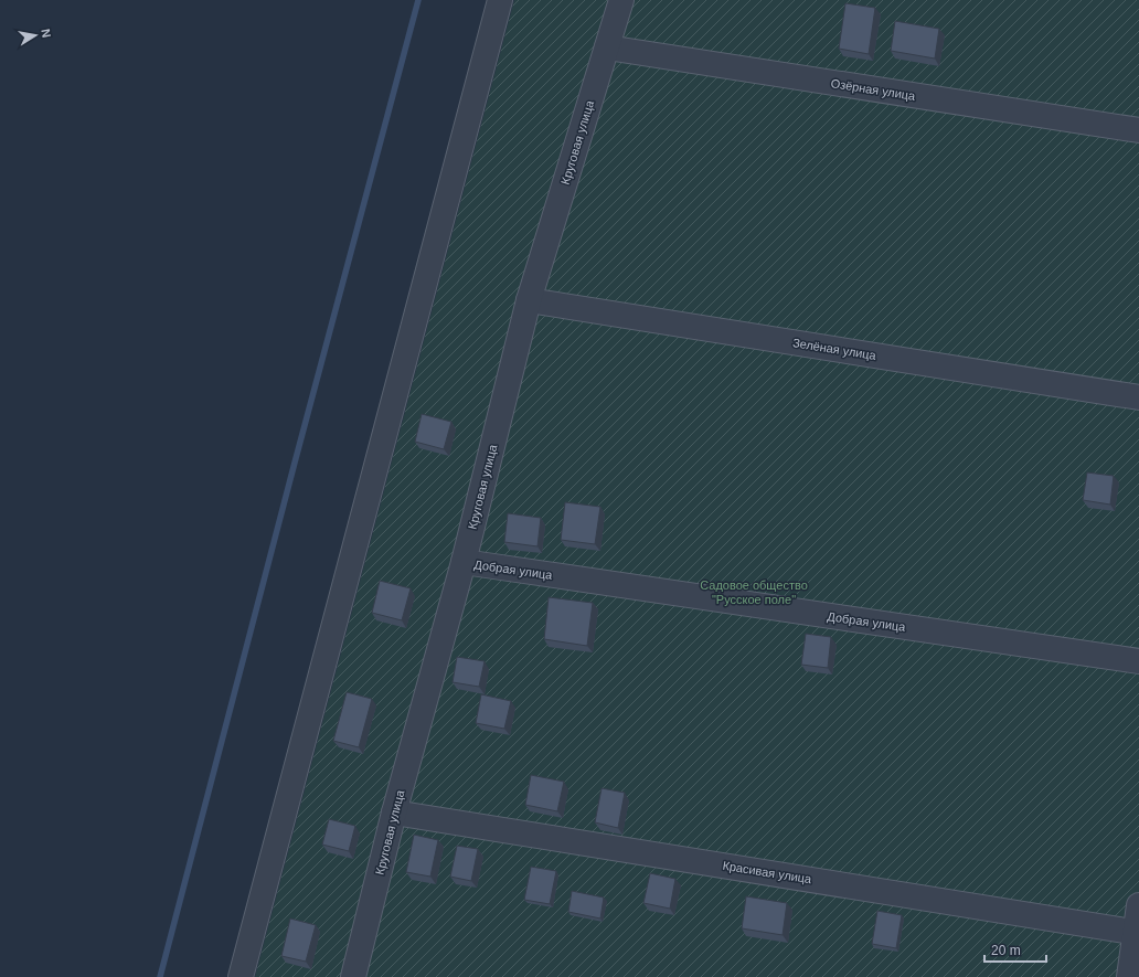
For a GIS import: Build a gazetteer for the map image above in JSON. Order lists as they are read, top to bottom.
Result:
{
  "streets": {
    "street": [
      "Озёрная улица",
      "Круговая улица",
      "Зелёная улица",
      "Добрая улица",
      "Красивая улица"
    ]
  },
  "crossings": [
    ["Озёрная улица", "Круговая улица"],
    ["Круговая улица", "Зелёная улица"],
    ["Круговая улица", "Добрая улица"],
    ["Круговая улица", "Красивая улица"]
  ],
  "parks": ["Садовое общество \"Русское поле\""],
  "scale_bar": "20 m",
  "north": "right"
}
